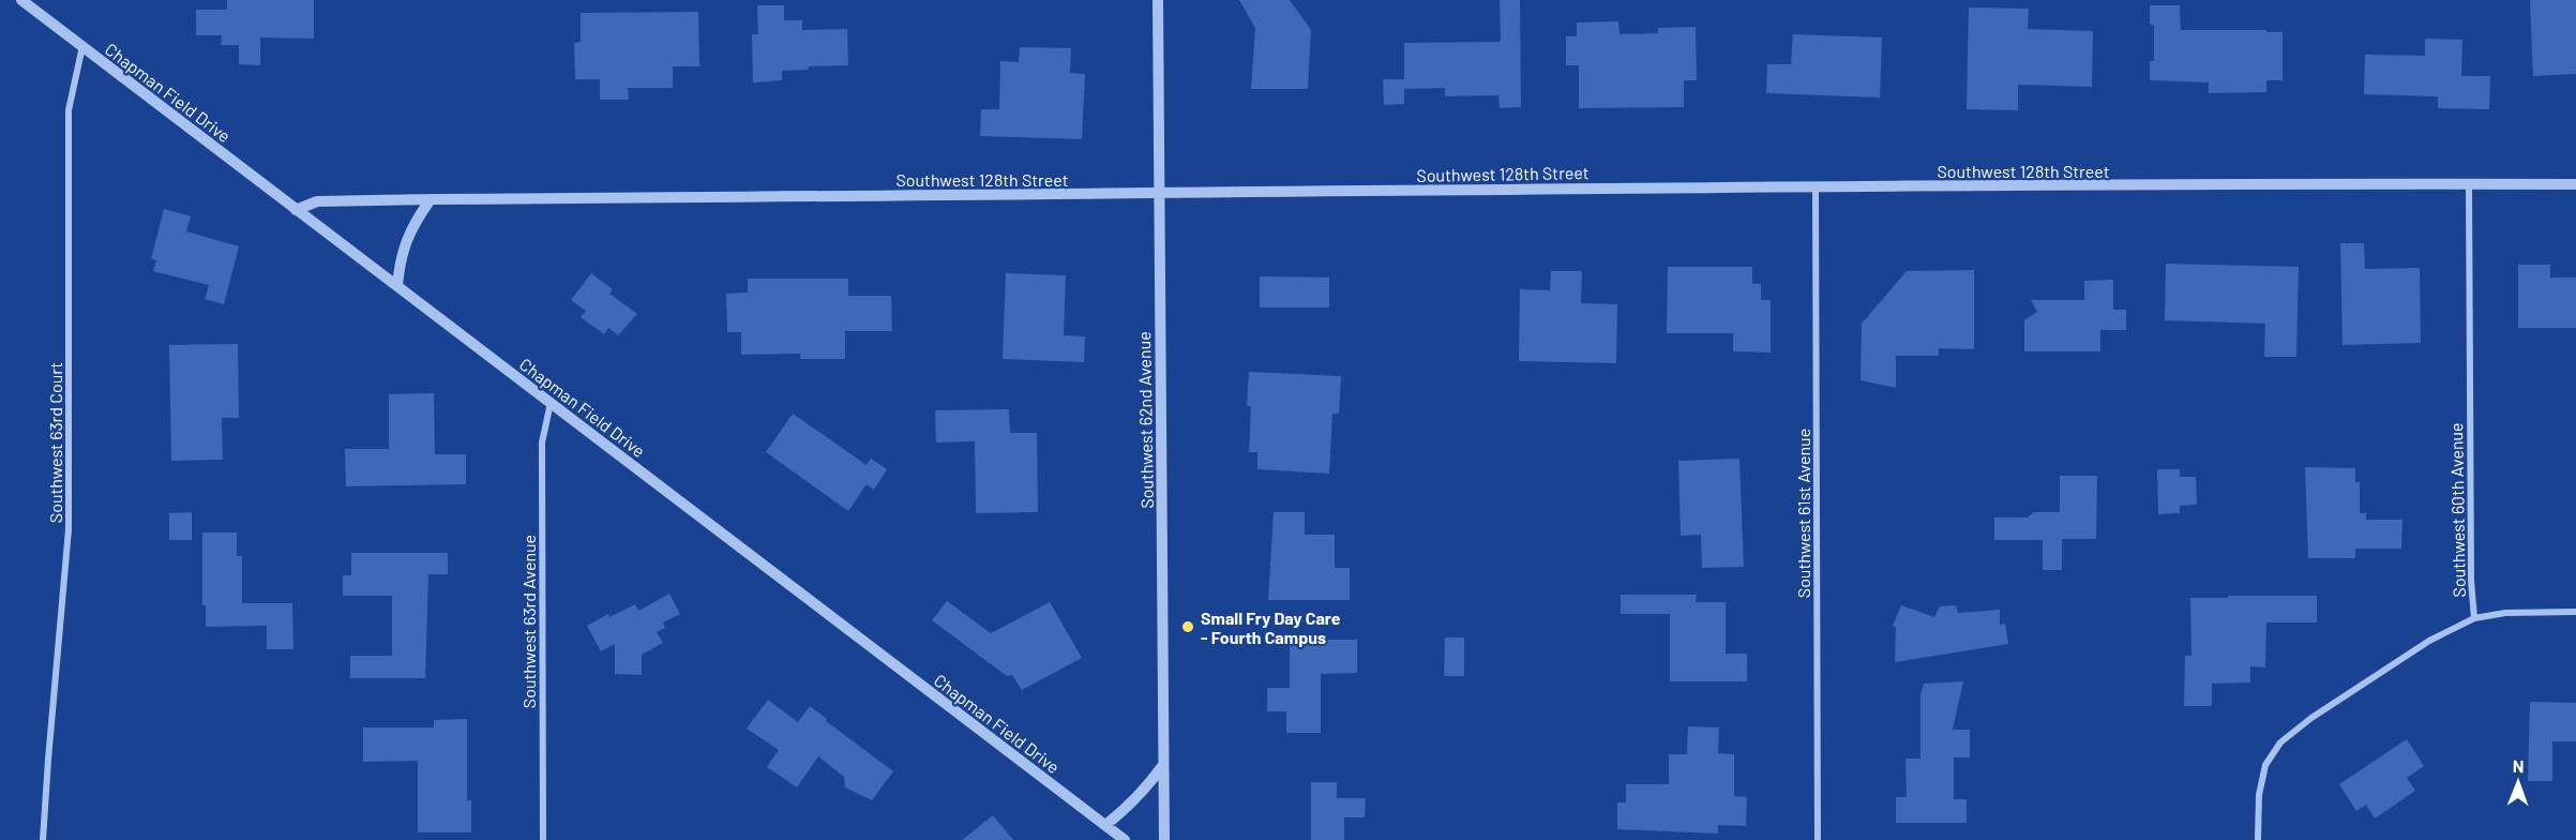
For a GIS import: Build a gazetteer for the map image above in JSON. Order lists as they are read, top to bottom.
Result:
{
  "streets": {
    "street": [
      "Chapman Field Drive",
      "Southwest 128th Street",
      "Southwest 62nd Avenue",
      "Southwest 63rd Court",
      "Southwest 60th Avenue",
      "Southwest 61st Avenue",
      "Southwest 63rd Avenue"
    ]
  },
  "crossings": [
    ["Chapman Field Drive", "Southwest 128th Street"],
    ["Chapman Field Drive", "Southwest 63rd Court"],
    ["Chapman Field Drive", "Southwest 63rd Avenue"],
    ["Southwest 128th Street", "Southwest 62nd Avenue"],
    ["Southwest 128th Street", "Southwest 60th Avenue"],
    ["Southwest 128th Street", "Southwest 61st Avenue"]
  ],
  "places": ["Small Fry Day Care - Fourth Campus"],
  "north": "top"
}
